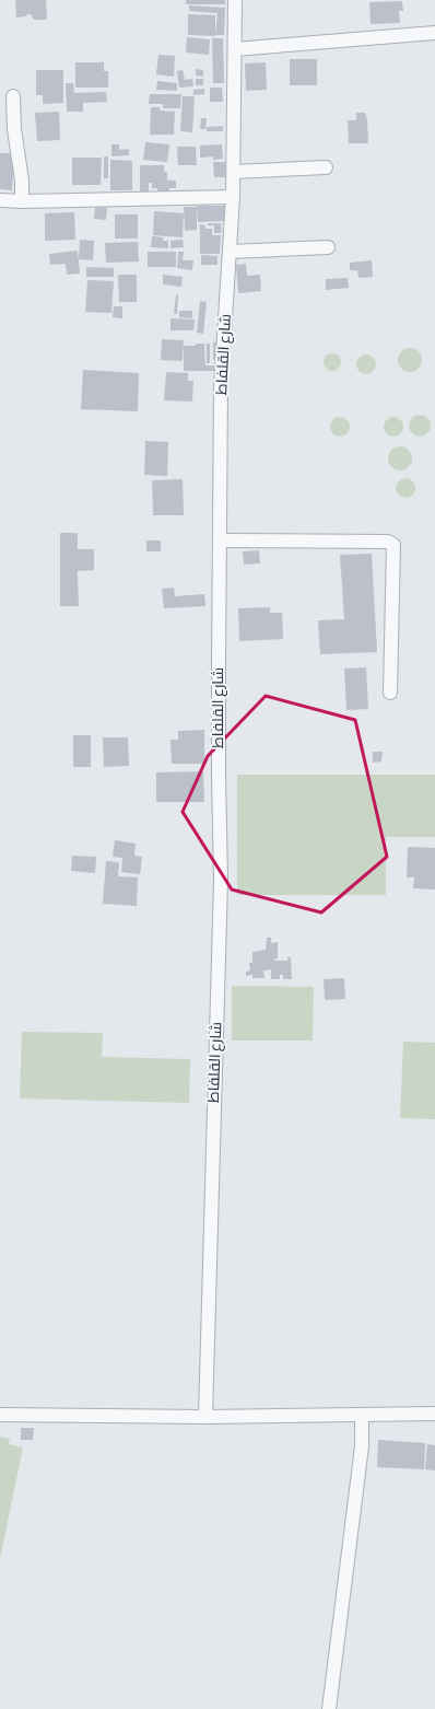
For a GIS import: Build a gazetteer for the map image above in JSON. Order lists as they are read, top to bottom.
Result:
{
  "streets": {
    "street": ["شارع القلفاط"]
  }
}
